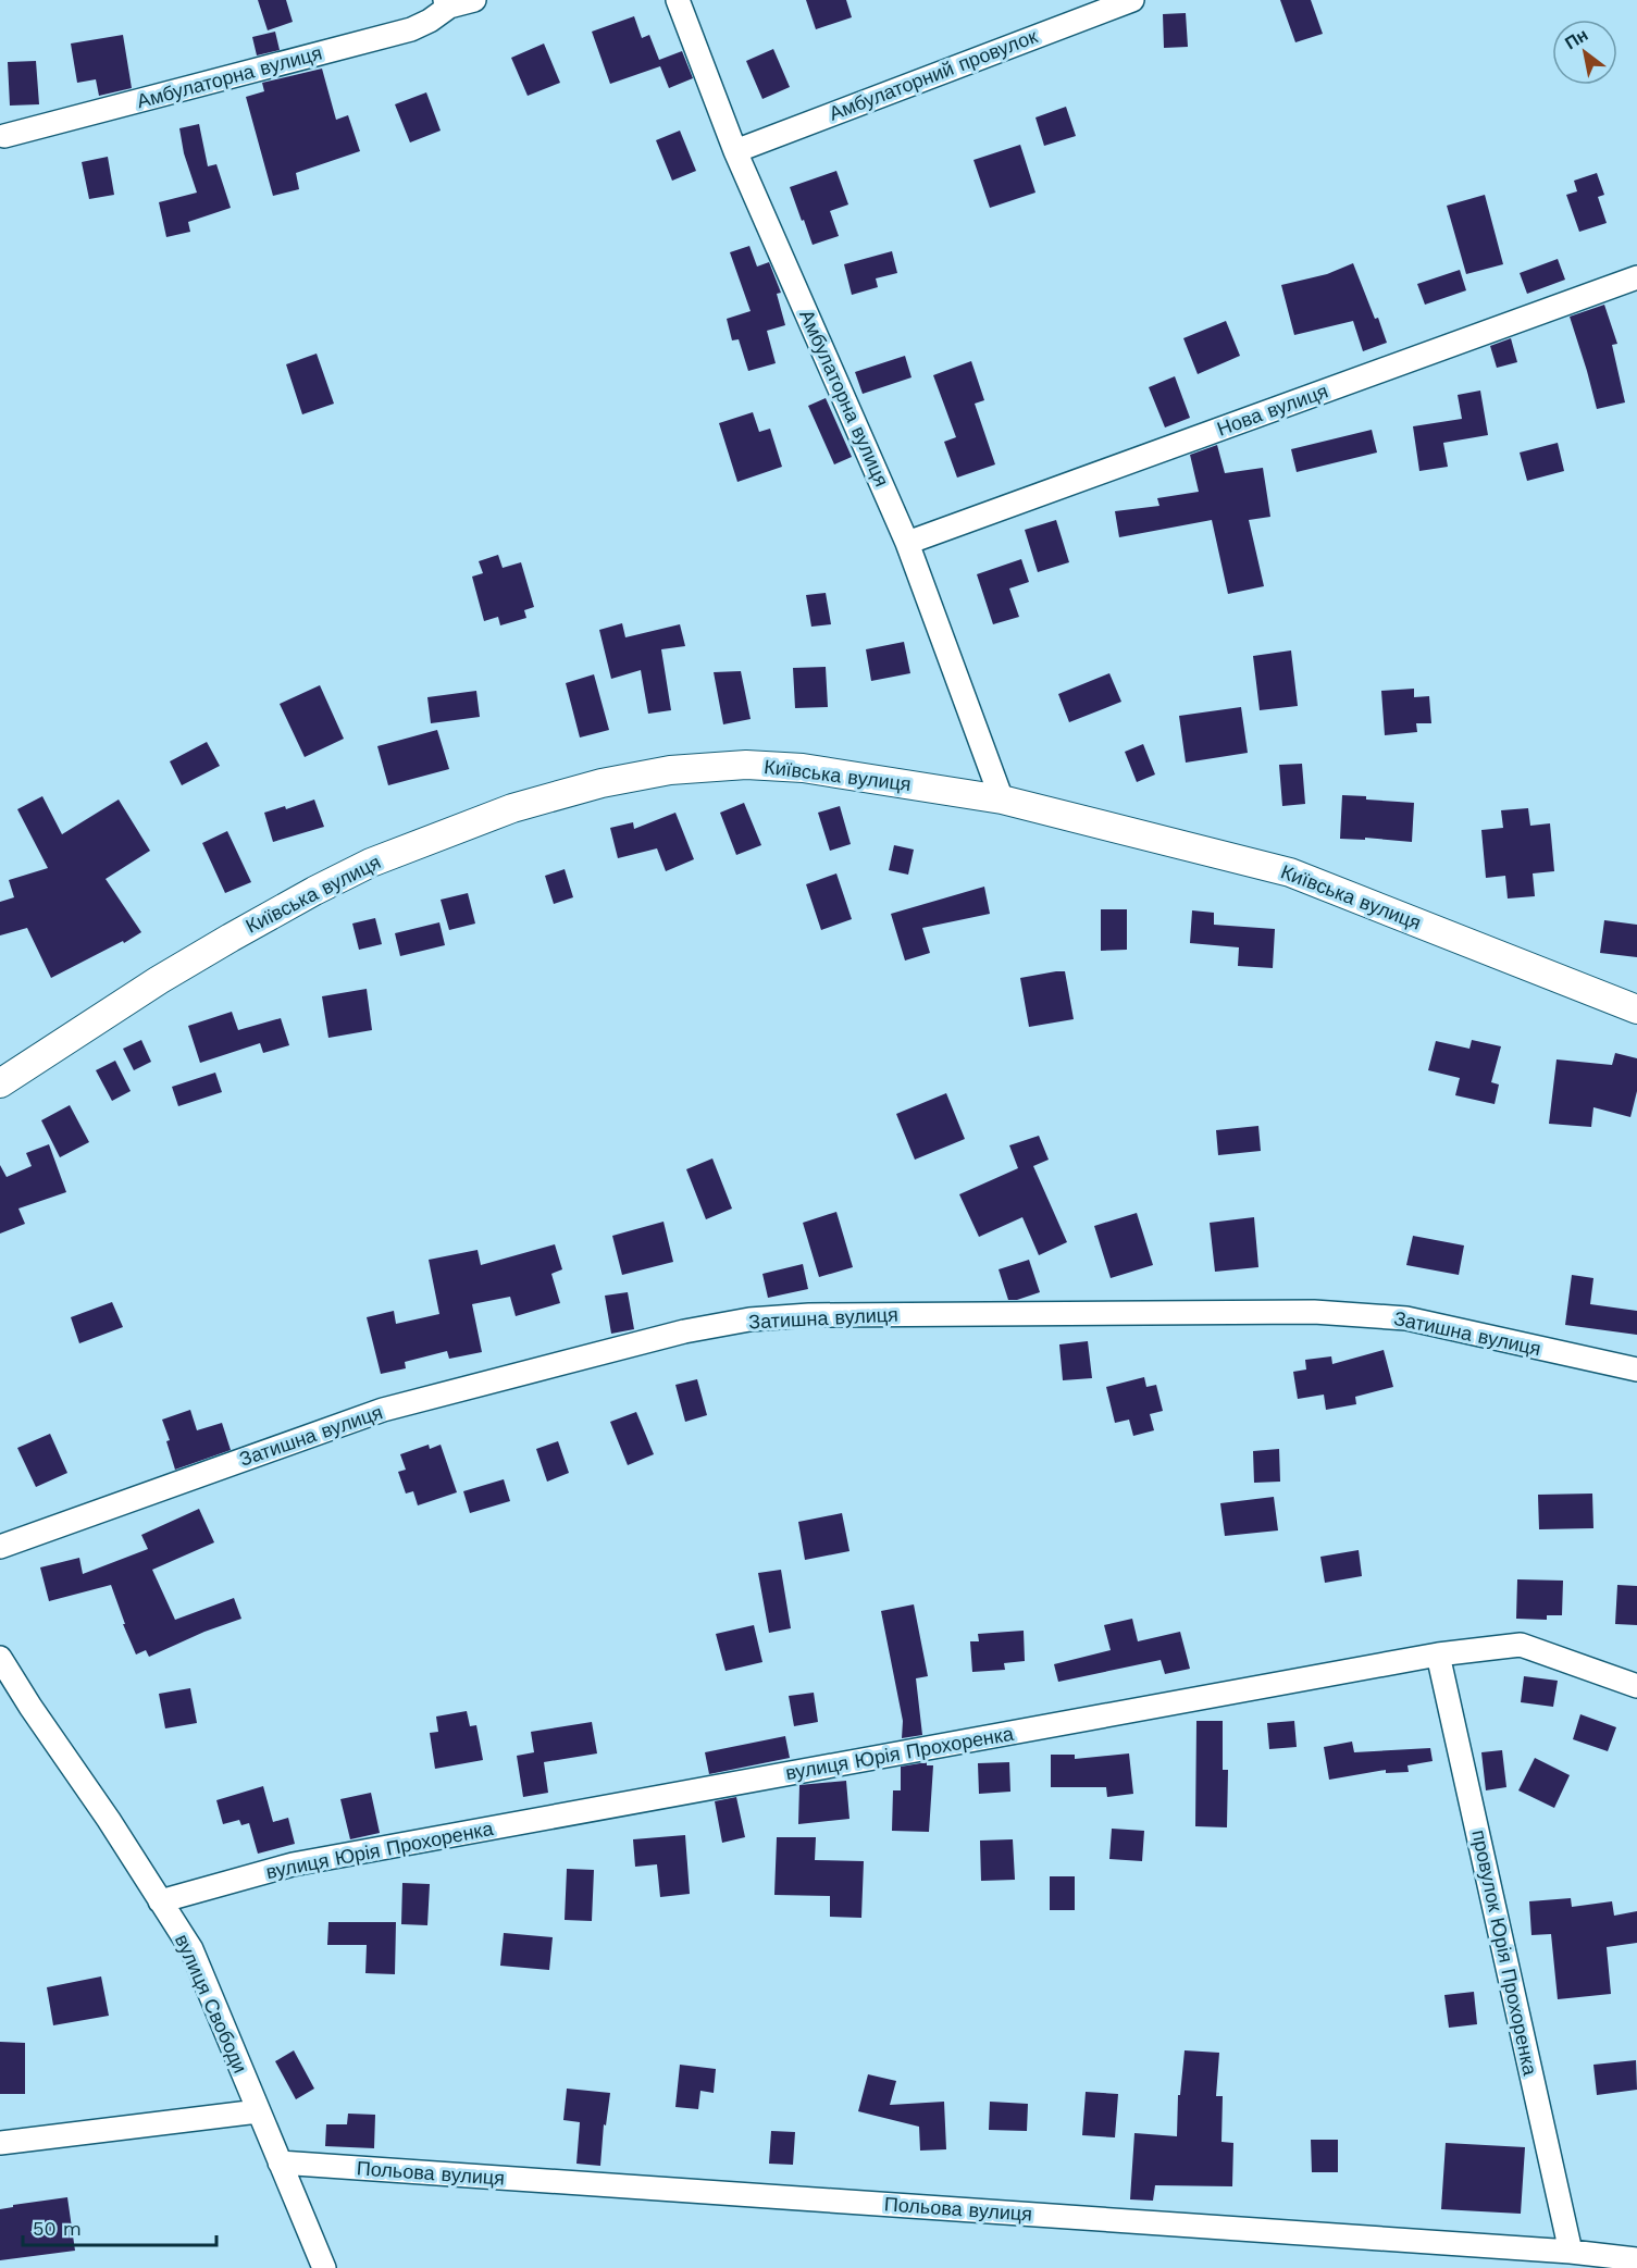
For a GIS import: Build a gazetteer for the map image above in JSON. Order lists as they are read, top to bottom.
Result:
{
  "streets": {
    "street": [
      "Амбулаторний провулок",
      "Амбулаторна вулиця",
      "Нова вулиця",
      "Київська вулиця",
      "Затишна вулиця",
      "вулиця Юрія Прохоренка",
      "провулок Юрія Прохоренка",
      "вулиця Свободи",
      "Польова вулиця"
    ]
  },
  "crossings": [
    ["Амбулаторний провулок", "Амбулаторна вулиця"],
    ["Амбулаторна вулиця", "Нова вулиця"],
    ["Амбулаторна вулиця", "Київська вулиця"],
    ["вулиця Юрія Прохоренка", "провулок Юрія Прохоренка"],
    ["вулиця Юрія Прохоренка", "вулиця Свободи"],
    ["провулок Юрія Прохоренка", "Польова вулиця"],
    ["вулиця Свободи", "Польова вулиця"]
  ],
  "scale_bar": "50 m",
  "north": "top left"
}
